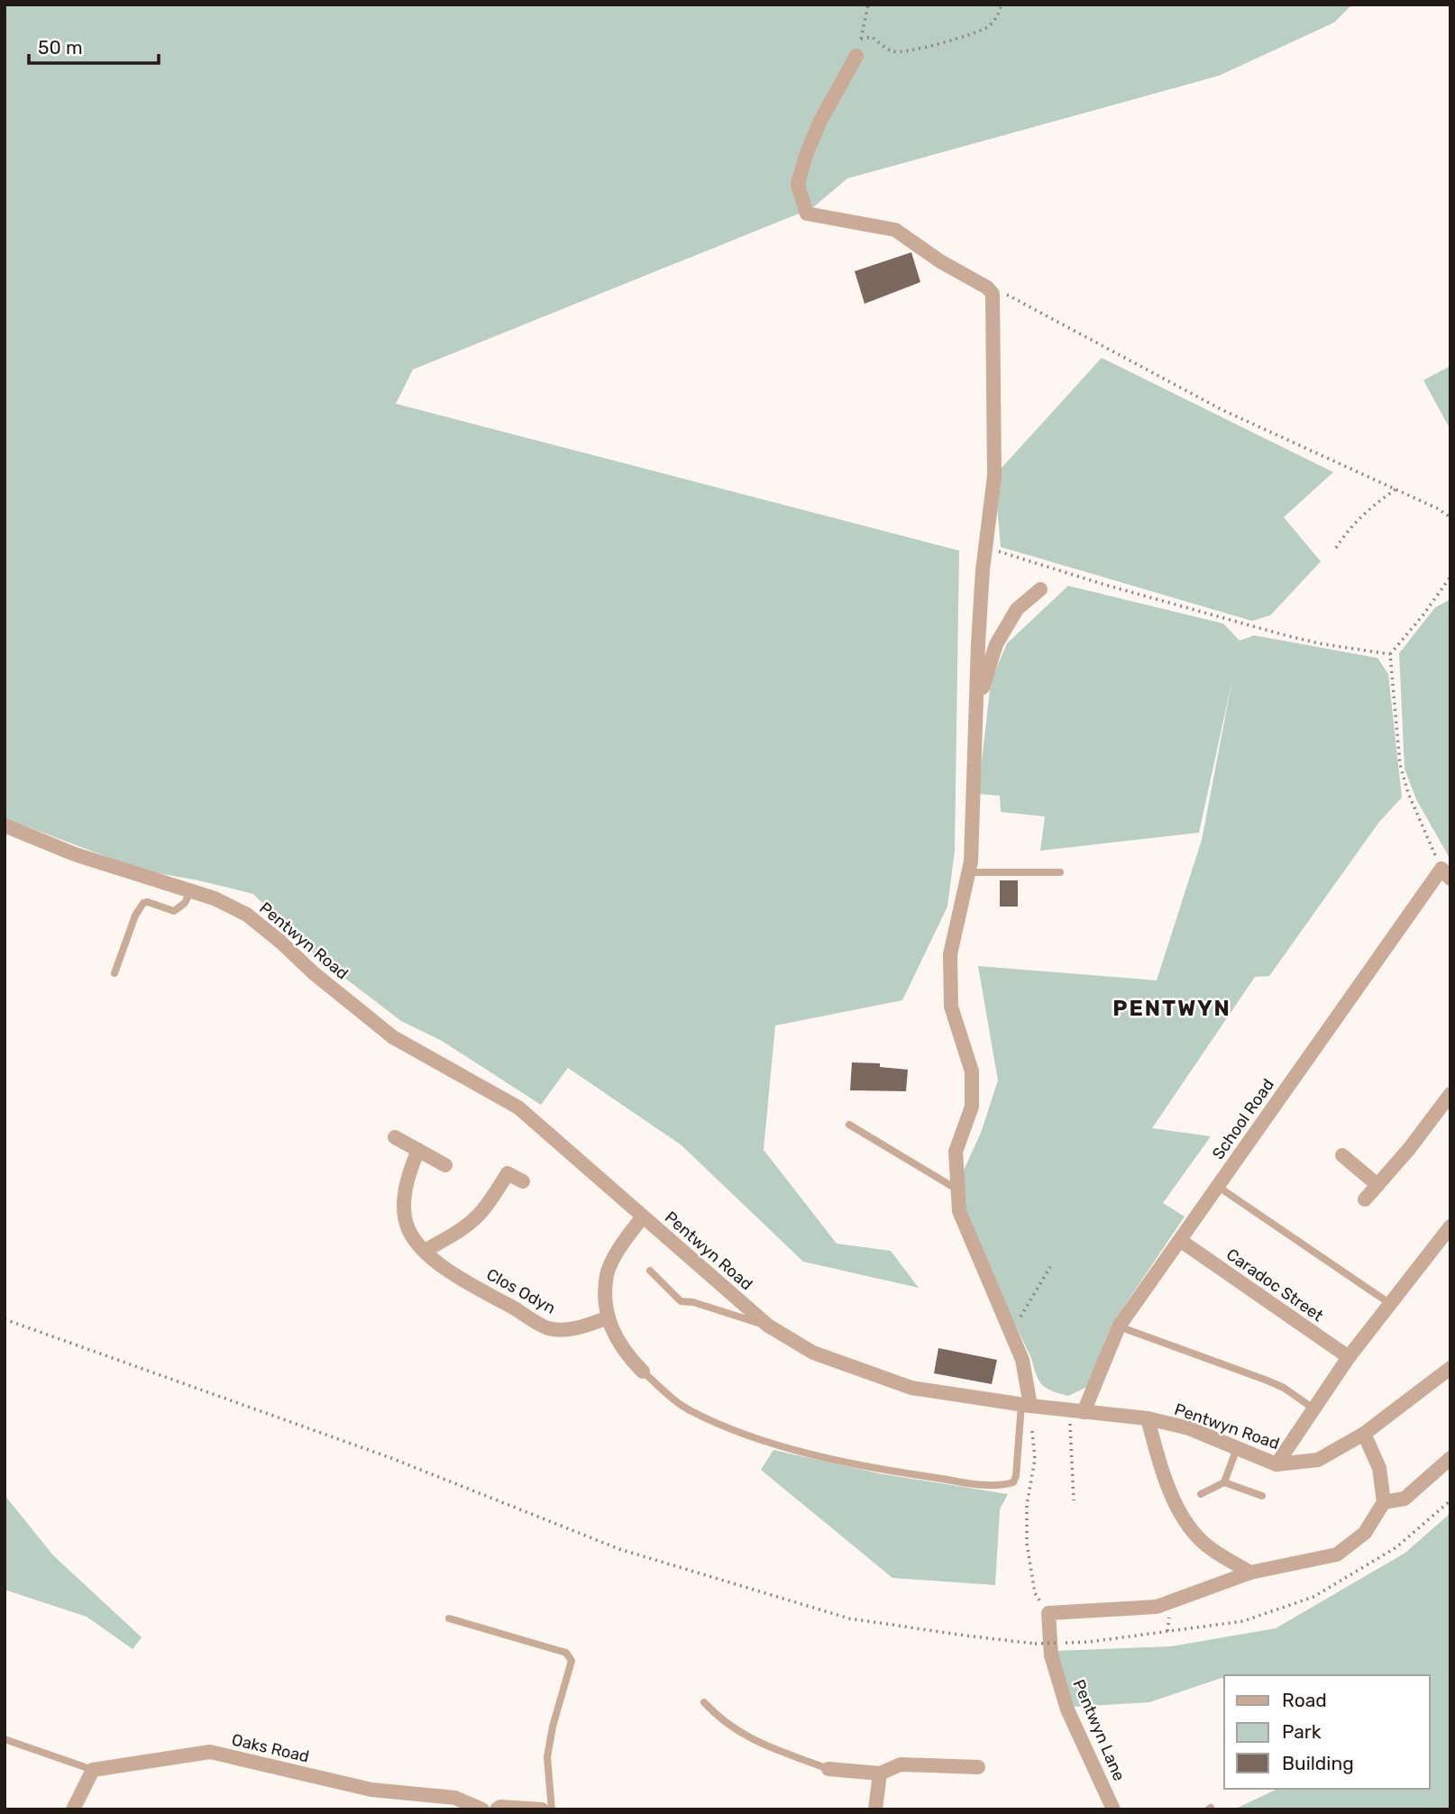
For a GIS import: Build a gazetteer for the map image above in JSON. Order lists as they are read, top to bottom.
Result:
{
  "streets": {
    "street": [
      "Pentwyn Road",
      "School Road",
      "Caradoc Street",
      "Clos Odyn",
      "Pentwyn Lane",
      "Oaks Road"
    ]
  },
  "crossings": [
    ["Pentwyn Road", "School Road"],
    ["School Road", "Caradoc Street"]
  ],
  "districts": ["PENTWYN"],
  "legend": ["Road", "Park", "Building"],
  "scale_bar": "50 m"
}
